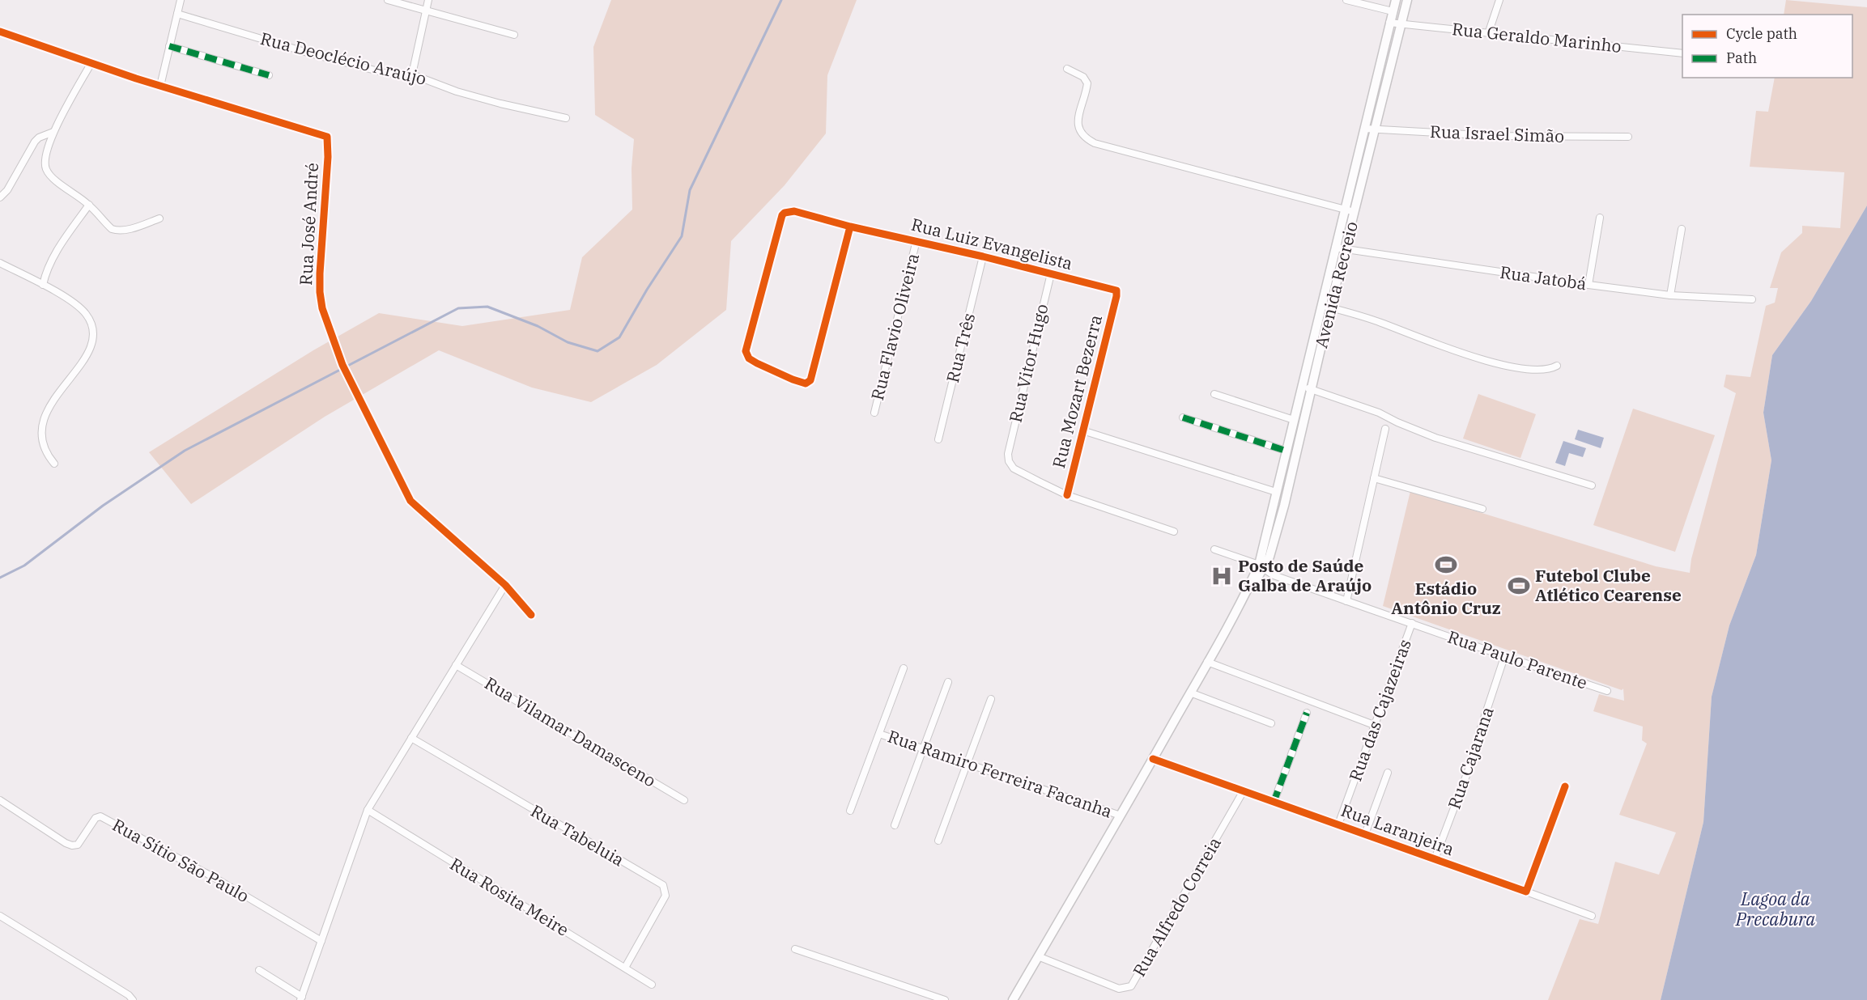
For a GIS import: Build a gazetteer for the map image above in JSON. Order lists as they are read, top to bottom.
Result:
{
  "streets": {
    "main road": ["Avenida Recreio"],
    "street": [
      "Rua Geraldo Marinho",
      "Rua Deoclécio Araújo",
      "Rua Israel Simão",
      "Rua José André",
      "Rua Luiz Evangelista",
      "Rua Jatobá",
      "Rua Flavio Oliveira",
      "Rua Três",
      "Rua Vitor Hugo",
      "Rua Mozart Bezerra",
      "Rua Paulo Parente",
      "Rua das Cajazeiras",
      "Rua Vilamar Damasceno",
      "Rua Cajarana",
      "Rua Ramiro Ferreira Facanha",
      "Rua Laranjeira",
      "Rua Tabeluia",
      "Rua Sítio São Paulo",
      "Rua Rosita Meire",
      "Rua Alfredo Correia"
    ]
  },
  "crossings": [
    ["Rua Geraldo Marinho", "Avenida Recreio"],
    ["Rua Israel Simão", "Avenida Recreio"],
    ["Rua Luiz Evangelista", "Rua Flavio Oliveira"],
    ["Rua Luiz Evangelista", "Rua Três"],
    ["Rua Luiz Evangelista", "Rua Vitor Hugo"],
    ["Rua Luiz Evangelista", "Rua Mozart Bezerra"],
    ["Rua Jatobá", "Avenida Recreio"],
    ["Avenida Recreio", "Rua Paulo Parente"],
    ["Rua Vitor Hugo", "Rua Mozart Bezerra"],
    ["Rua Paulo Parente", "Rua das Cajazeiras"],
    ["Rua Paulo Parente", "Rua Cajarana"],
    ["Rua das Cajazeiras", "Rua Laranjeira"],
    ["Rua Cajarana", "Rua Laranjeira"],
    ["Rua Laranjeira", "Rua Alfredo Correia"],
    ["Rua Tabeluia", "Rua Rosita Meire"]
  ],
  "water": ["Lagoa da Precabura"],
  "places": {
    "sports": ["Estádio Antônio Cruz", "Futebol Clube Atlético Cearense"],
    "hospital": ["Posto de Saúde Galba de Araújo"]
  },
  "legend": ["Cycle path", "Path"]
}
